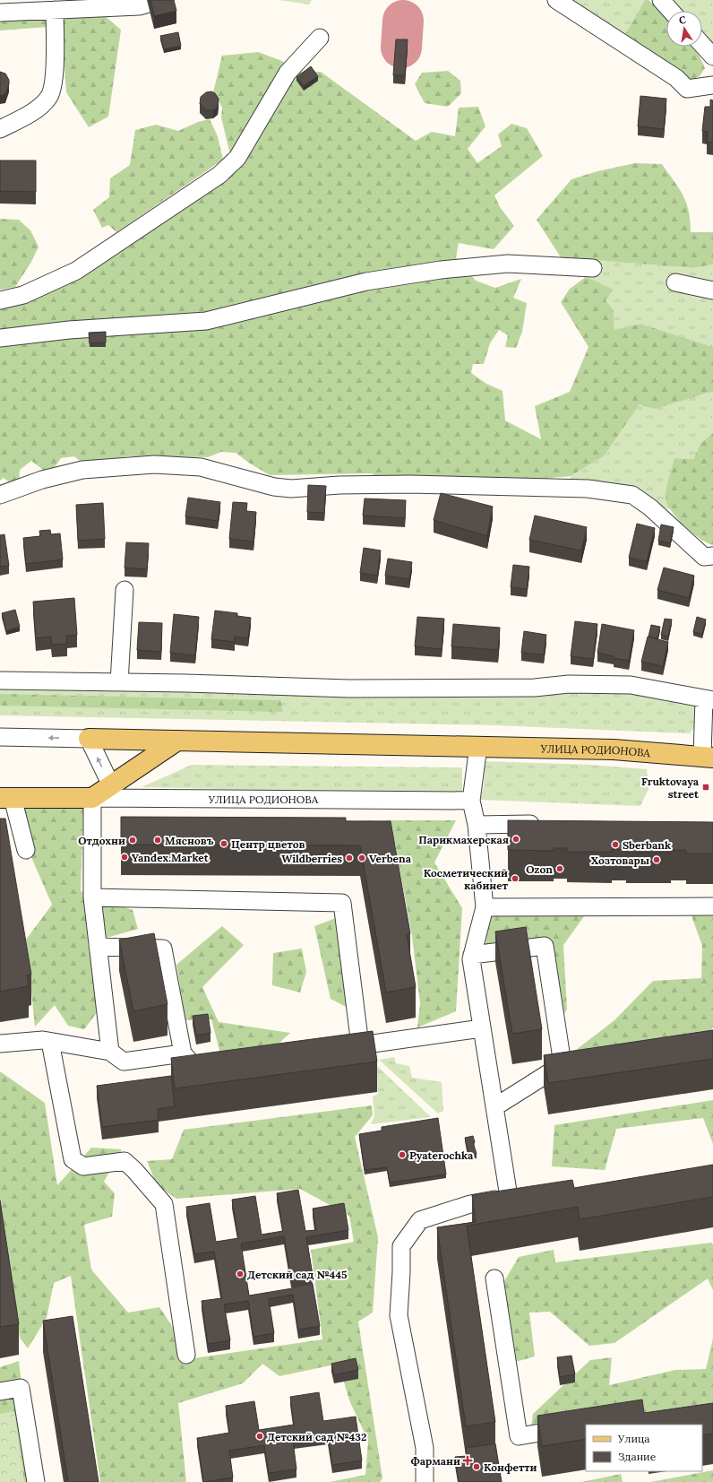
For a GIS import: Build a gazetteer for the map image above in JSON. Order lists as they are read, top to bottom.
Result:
{
  "streets": {
    "main road": ["УЛИЦА РОДИОНОВА"]
  },
  "places": {
    "transit": ["Fruktovaya street"],
    "other": [
      "Парикмахерская",
      "Отдохни",
      "Мясновъ",
      "Центр цветов",
      "Sberbank",
      "Yandex.Market",
      "Wildberries",
      "Verbena",
      "Хозтовары",
      "Ozon",
      "Косметический кабинет",
      "Pyaterochka",
      "Детский сад №445",
      "Детский сад №432",
      "Конфетти"
    ],
    "health": ["Фармани"]
  },
  "legend": ["Улица", "Здание"],
  "north": "top"
}
